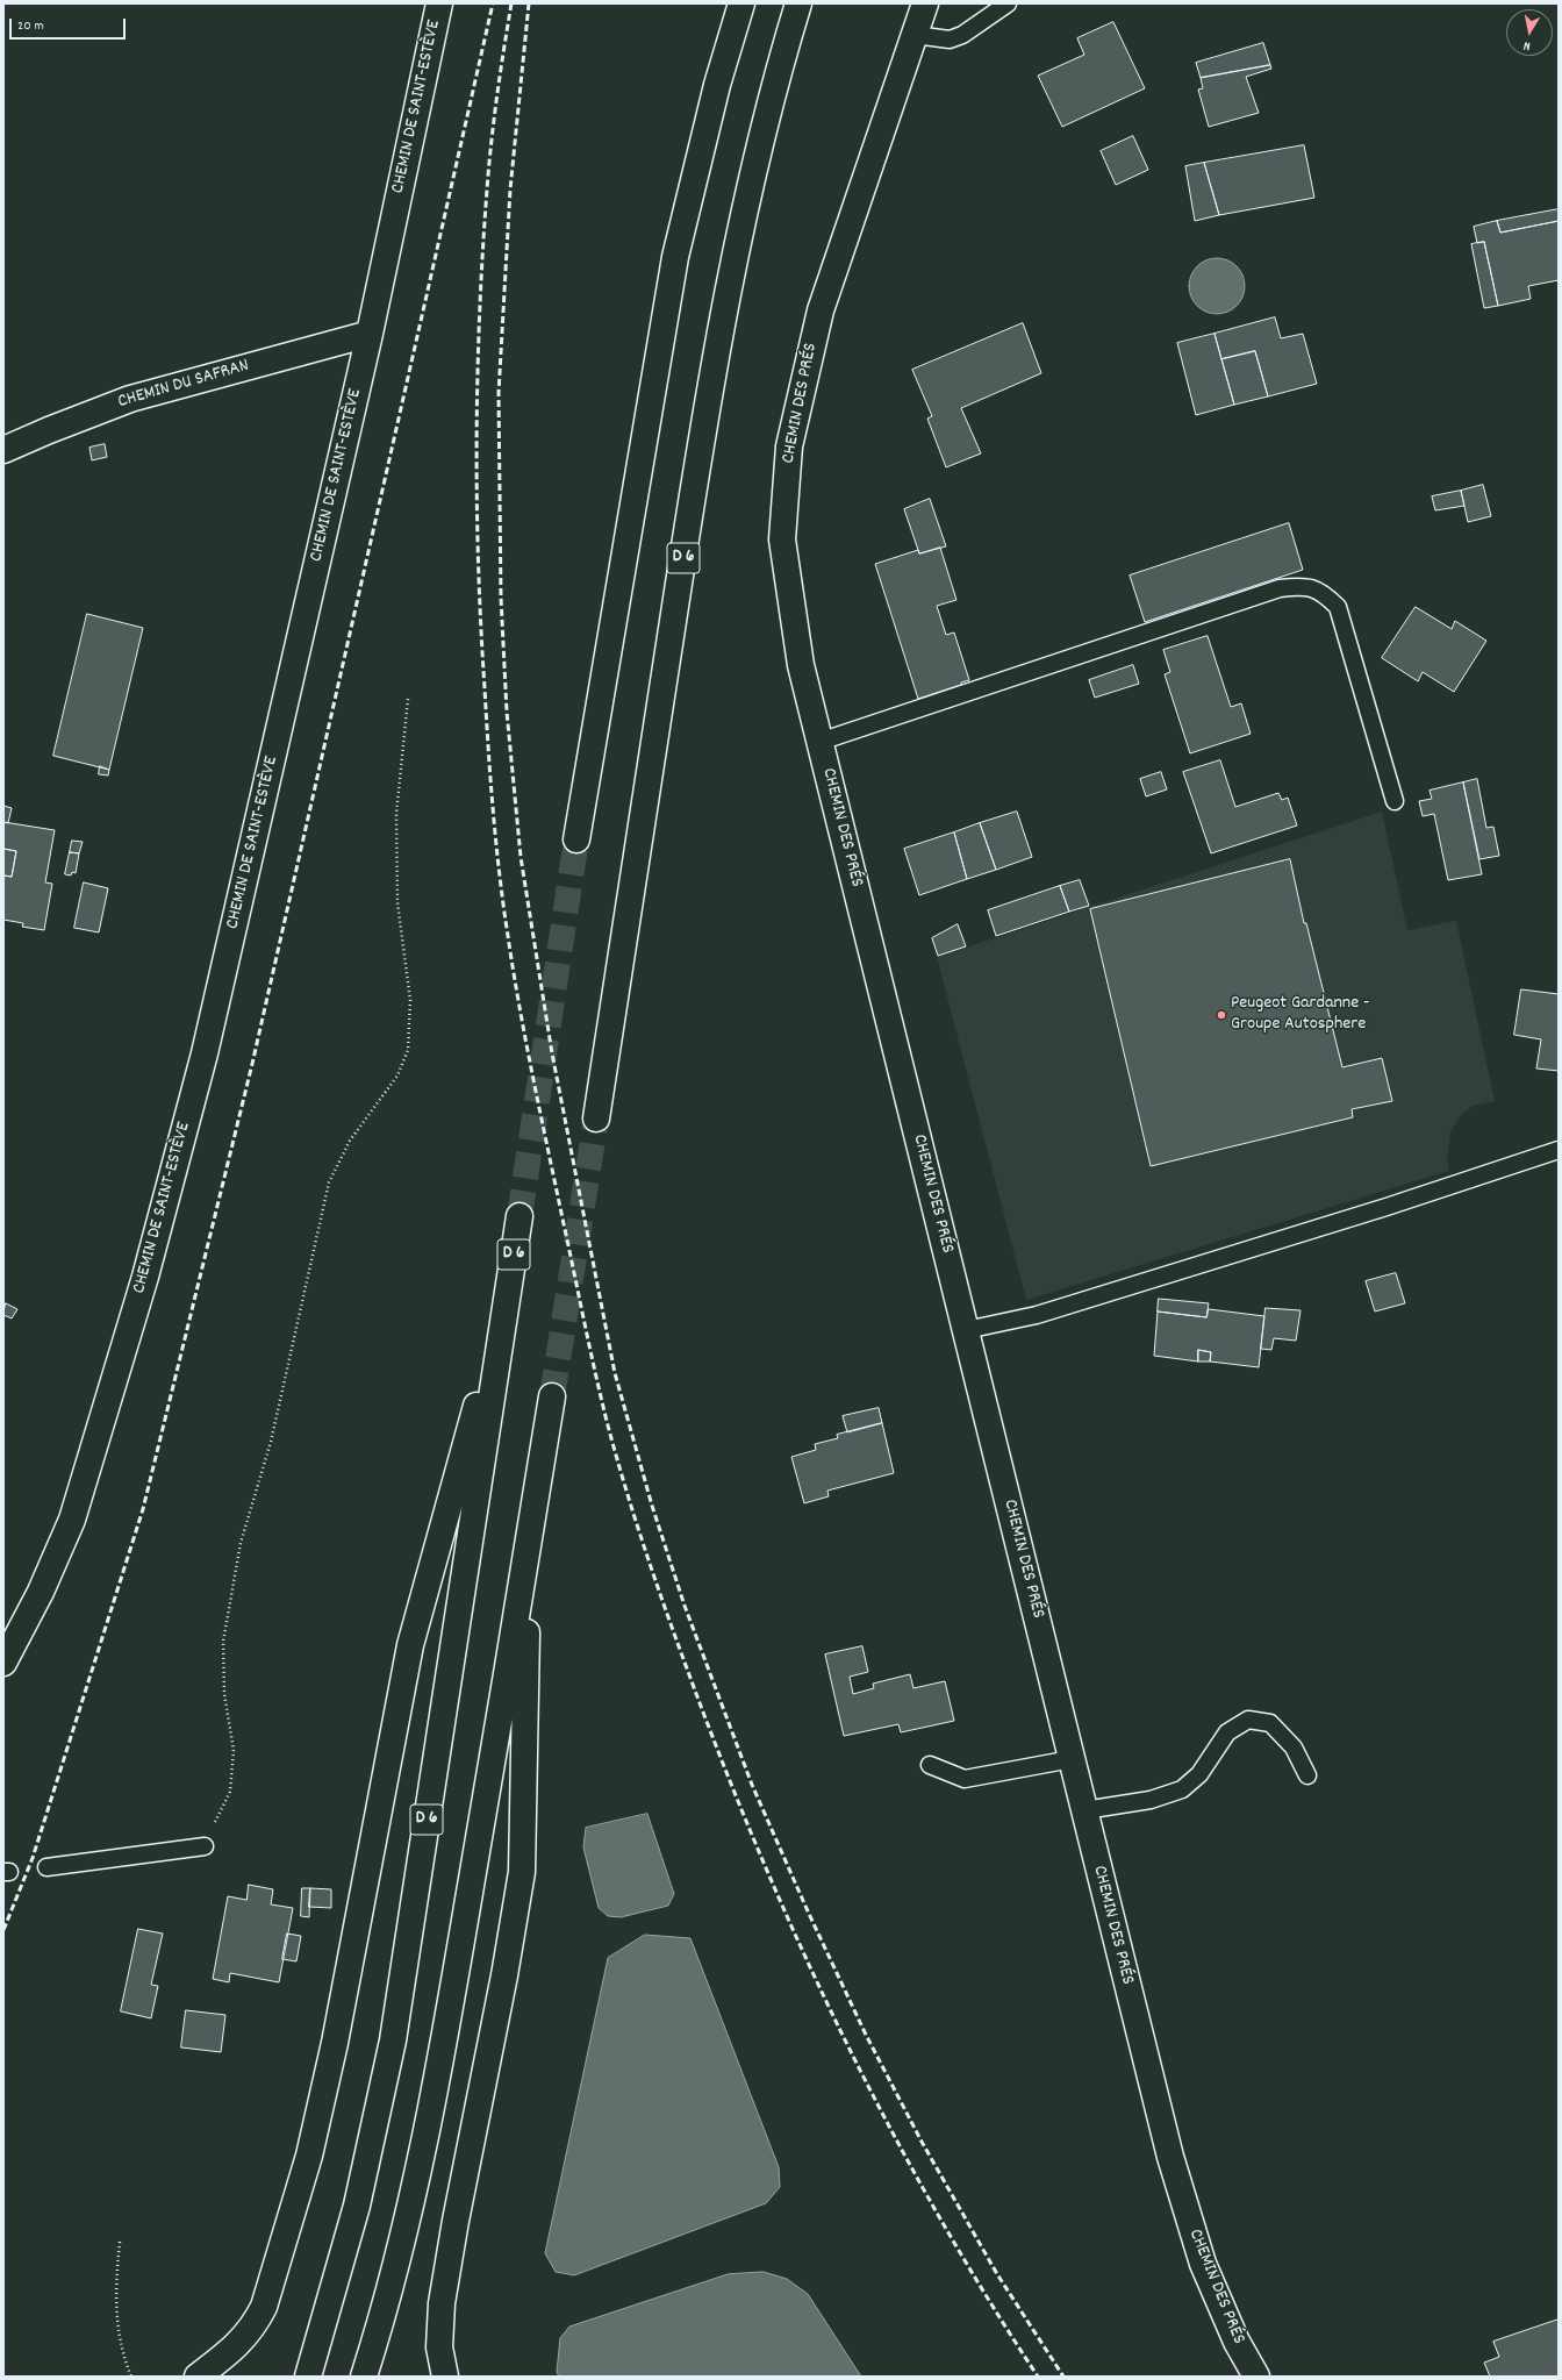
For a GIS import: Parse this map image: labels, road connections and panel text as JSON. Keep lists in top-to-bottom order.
{
  "streets": {
    "main road": [
      "CHEMIN DE SAINT-ESTÈVE",
      "CHEMIN DU SAFRAN",
      "CHEMIN DES PRÉS",
      "D 6"
    ]
  },
  "crossings": [
    ["CHEMIN DE SAINT-ESTÈVE", "CHEMIN DU SAFRAN"]
  ],
  "places": ["Peugeot Gardanne - Groupe Autosphere"],
  "scale_bar": "20 m",
  "north": "bottom"
}
